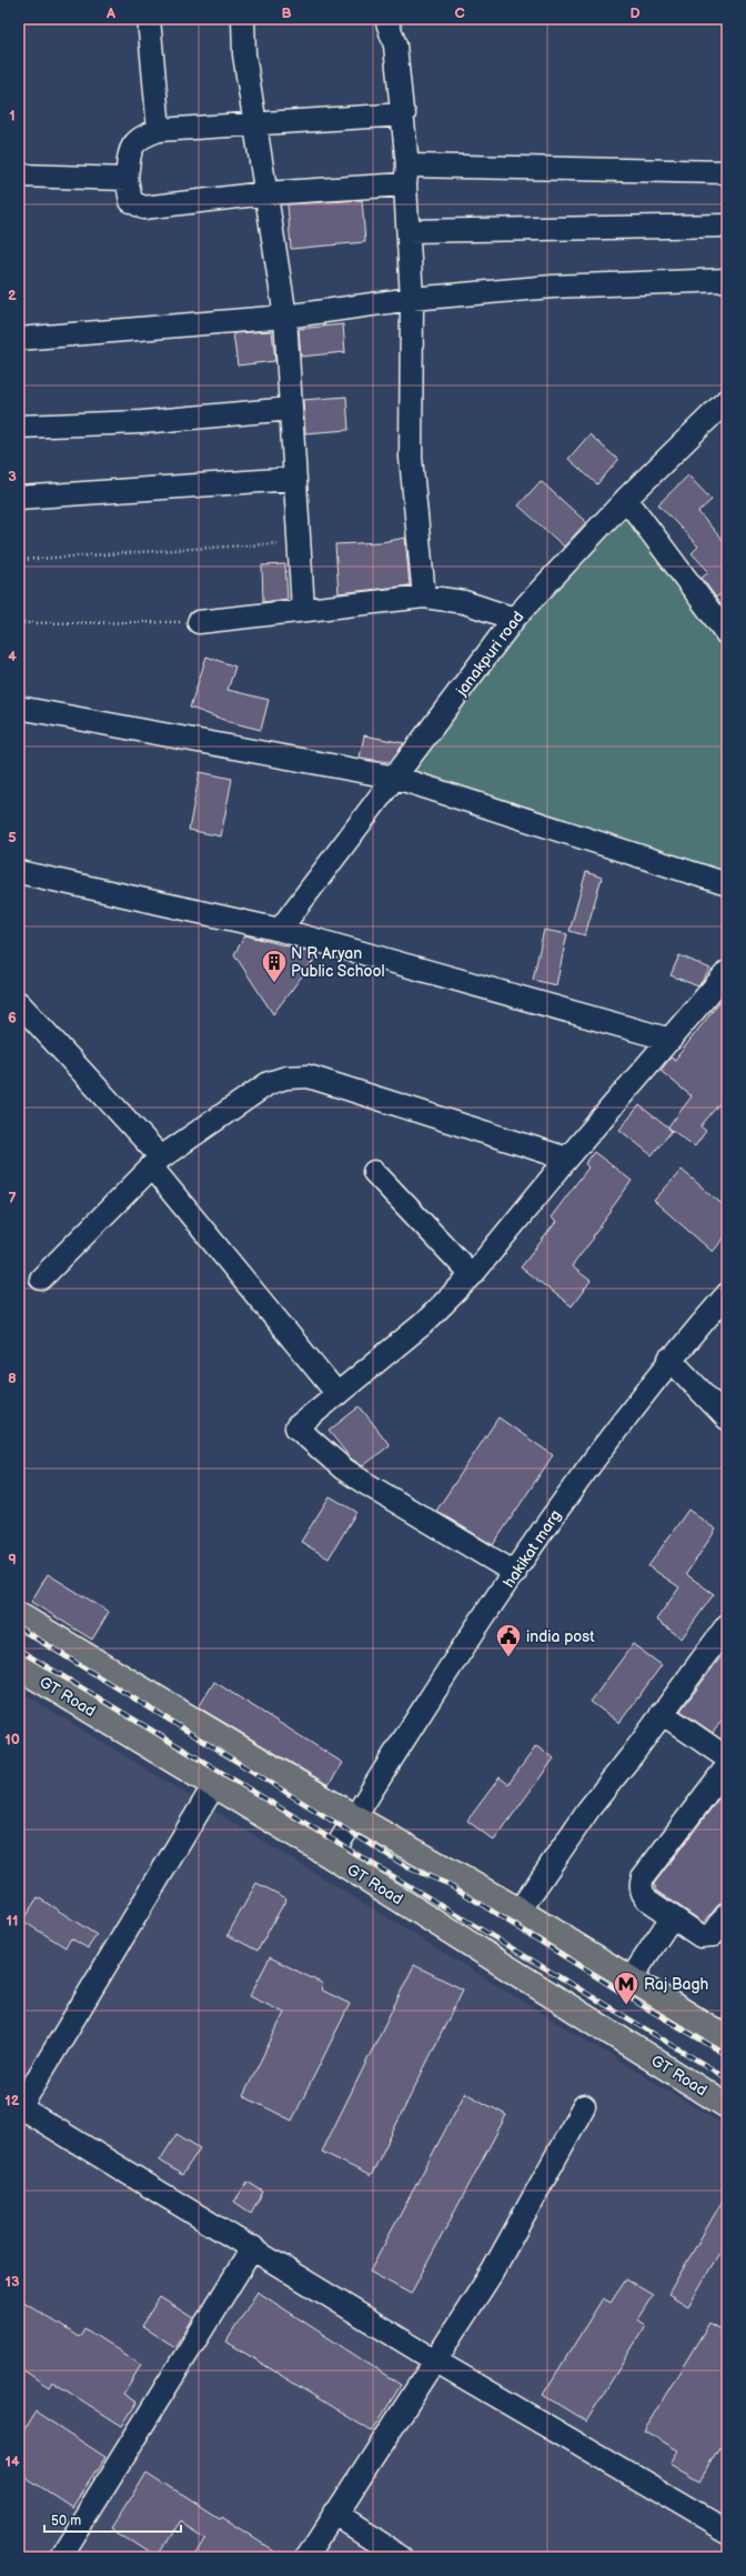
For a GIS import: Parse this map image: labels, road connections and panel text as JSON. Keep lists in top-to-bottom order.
{
  "streets": {
    "highway": ["GT Road"],
    "street": ["janakpuri road", "hakikat marg"]
  },
  "crossings": [
    ["hakikat marg", "GT Road"]
  ],
  "places": {
    "building": ["N R Aryan Public School"],
    "public building": ["india post"],
    "metro station": ["Raj Bagh"]
  },
  "scale_bar": "50 m",
  "grid": {
    "columns": [
      "A",
      "B",
      "C",
      "D"
    ],
    "rows": [
      "1",
      "2",
      "3",
      "4",
      "5",
      "6",
      "7",
      "8",
      "9",
      "10",
      "11",
      "12",
      "13",
      "14"
    ]
  }
}
